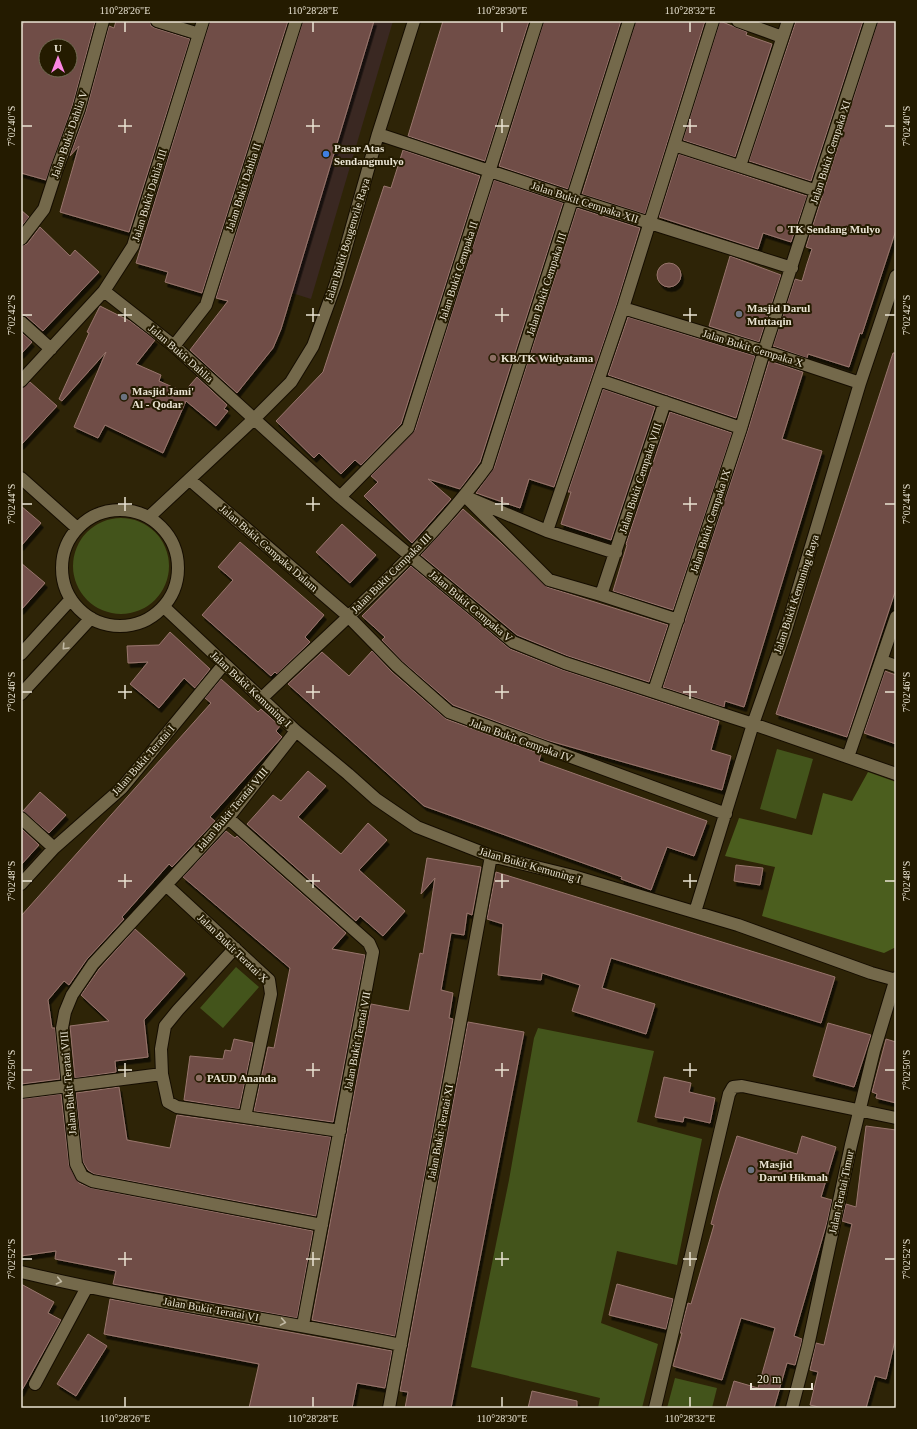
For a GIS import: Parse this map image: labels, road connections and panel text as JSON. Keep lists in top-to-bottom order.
{
  "streets": {
    "street": [
      "Jalan Bukit Dahlia V",
      "Jalan Bukit Cempaka XI",
      "Jalan Bukit Dahlia II",
      "Jalan Bukit Dahlia III",
      "Jalan Bukit Cempaka XII",
      "Jalan Bukit Bougenvile Raya",
      "Jalan Bukit Cempaka II",
      "Jalan Bukit Cempaka III",
      "Jalan Bukit Cempaka X",
      "Jalan Bukit Dahlia",
      "Jalan Bukit Cempaka VIII",
      "Jalan Bukit Cempaka IX",
      "Jalan Bukit Cempaka Dalam",
      "Jalan Bukit Kemuning Raya",
      "Jalan Bukit Cempaka V",
      "Jalan Bukit Kemuning I",
      "Jalan Bukit Cempaka IV",
      "Jalan Bukit Teratai I",
      "Jalan Bukit Teratai VIII",
      "Jalan Bukit Teratai X",
      "Jalan Bukit Teratai VII",
      "Jalan Bukit Teratai XI",
      "Jalan Teratai Timur",
      "Jalan Bukit Teratai VI"
    ]
  },
  "crossings": [
    ["Jalan Bukit Cempaka XI", "Jalan Bukit Cempaka XII"],
    ["Jalan Bukit Cempaka XI", "Jalan Bukit Cempaka X"],
    ["Jalan Bukit Cempaka XI", "Jalan Bukit Cempaka IX"],
    ["Jalan Bukit Dahlia II", "Jalan Bukit Dahlia"],
    ["Jalan Bukit Dahlia III", "Jalan Bukit Dahlia"],
    ["Jalan Bukit Cempaka XII", "Jalan Bukit Bougenvile Raya"],
    ["Jalan Bukit Cempaka XII", "Jalan Bukit Cempaka II"],
    ["Jalan Bukit Cempaka XII", "Jalan Bukit Cempaka III"],
    ["Jalan Bukit Bougenvile Raya", "Jalan Bukit Dahlia"],
    ["Jalan Bukit Bougenvile Raya", "Jalan Bukit Cempaka Dalam"],
    ["Jalan Bukit Bougenvile Raya", "Jalan Bukit Cempaka V"],
    ["Jalan Bukit Bougenvile Raya", "Jalan Bukit Kemuning I"],
    ["Jalan Bukit Cempaka II", "Jalan Bukit Cempaka V"],
    ["Jalan Bukit Cempaka III", "Jalan Bukit Cempaka Dalam"],
    ["Jalan Bukit Cempaka III", "Jalan Bukit Cempaka V"],
    ["Jalan Bukit Cempaka III", "Jalan Bukit Kemuning I"],
    ["Jalan Bukit Cempaka III", "Jalan Bukit Cempaka IV"],
    ["Jalan Bukit Cempaka X", "Jalan Bukit Cempaka IX"],
    ["Jalan Bukit Cempaka X", "Jalan Bukit Kemuning Raya"],
    ["Jalan Bukit Dahlia", "Jalan Bukit Cempaka V"],
    ["Jalan Bukit Cempaka IX", "Jalan Bukit Cempaka V"],
    ["Jalan Bukit Cempaka Dalam", "Jalan Bukit Cempaka IV"],
    ["Jalan Bukit Kemuning Raya", "Jalan Bukit Cempaka V"],
    ["Jalan Bukit Kemuning Raya", "Jalan Bukit Kemuning I"],
    ["Jalan Bukit Kemuning Raya", "Jalan Bukit Cempaka IV"],
    ["Jalan Bukit Kemuning I", "Jalan Bukit Teratai I"],
    ["Jalan Bukit Kemuning I", "Jalan Bukit Teratai VIII"],
    ["Jalan Bukit Kemuning I", "Jalan Bukit Teratai XI"],
    ["Jalan Bukit Kemuning I", "Jalan Teratai Timur"],
    ["Jalan Bukit Teratai VIII", "Jalan Bukit Teratai X"],
    ["Jalan Bukit Teratai VIII", "Jalan Bukit Teratai VII"],
    ["Jalan Bukit Teratai VII", "Jalan Bukit Teratai VI"],
    ["Jalan Bukit Teratai XI", "Jalan Bukit Teratai VI"]
  ],
  "one_way": ["Jalan Bukit Teratai VI"],
  "places": [
    "Pasar Atas Sendangmulyo",
    "TK Sendang Mulyo",
    "Masjid Darul Muttaqin",
    "KB/TK Widyatama",
    "Masjid Jami' Al - Qodar",
    "PAUD Ananda",
    "Masjid Darul Hikmah"
  ],
  "scale_bar": "20 m",
  "north": "top",
  "coordinates": [
    "110°28'26\"E",
    "110°28'28\"E",
    "110°28'30\"E",
    "110°28'32\"E",
    "7°02'40\"S",
    "7°02'42\"S",
    "7°02'44\"S",
    "7°02'46\"S",
    "7°02'48\"S",
    "7°02'50\"S",
    "7°02'52\"S"
  ]
}
